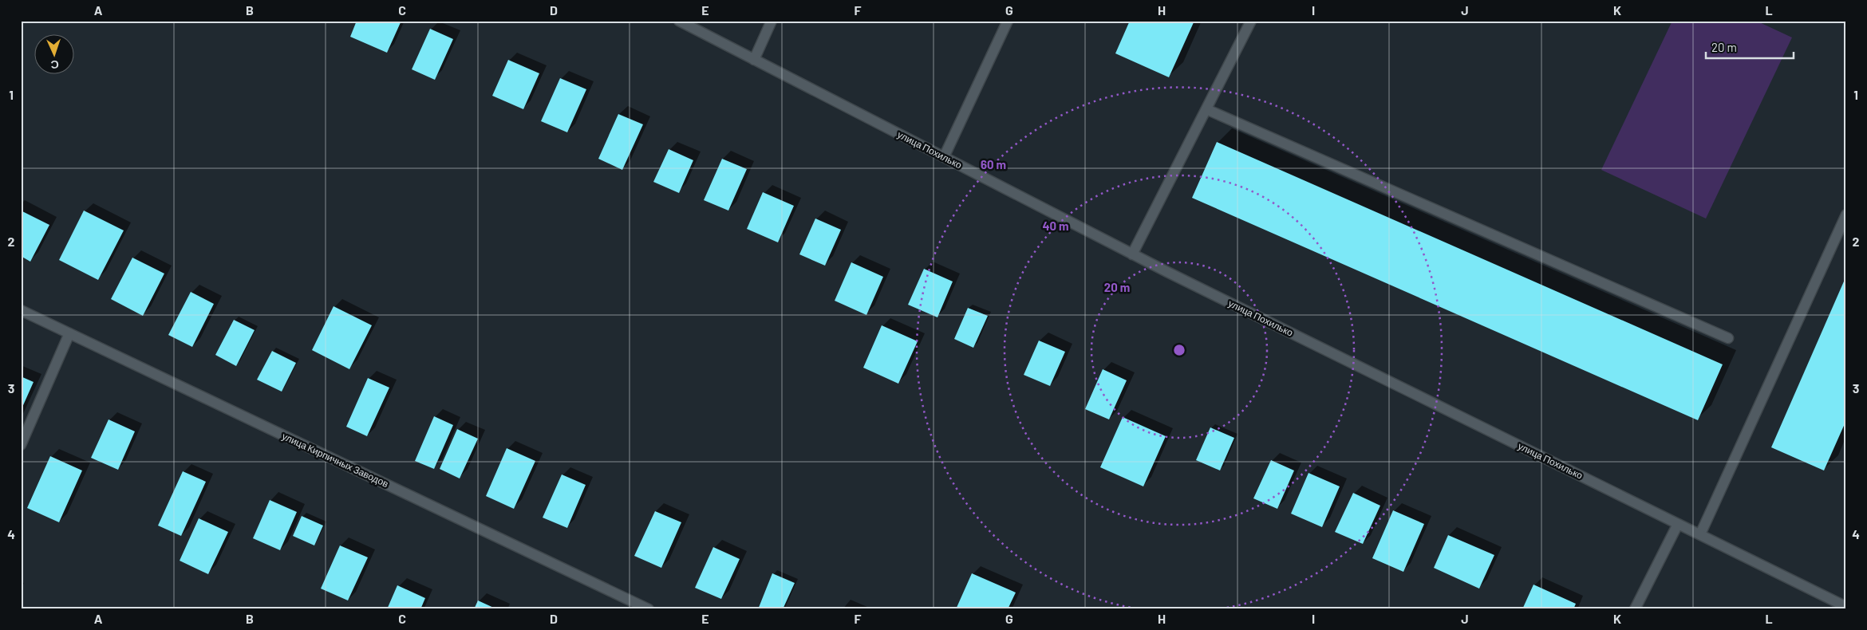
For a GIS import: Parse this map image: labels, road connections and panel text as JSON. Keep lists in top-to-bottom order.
{
  "streets": {
    "street": ["улица Похилько", "улица Кирпичных Заводов"]
  },
  "scale_bar": "20 m",
  "north": "bottom",
  "grid": {
    "columns": [
      "A",
      "B",
      "C",
      "D",
      "E",
      "F",
      "G",
      "H",
      "I",
      "J",
      "K",
      "L"
    ],
    "rows": [
      "1",
      "2",
      "3",
      "4"
    ]
  },
  "rings": ["60 m", "40 m", "20 m"]
}
